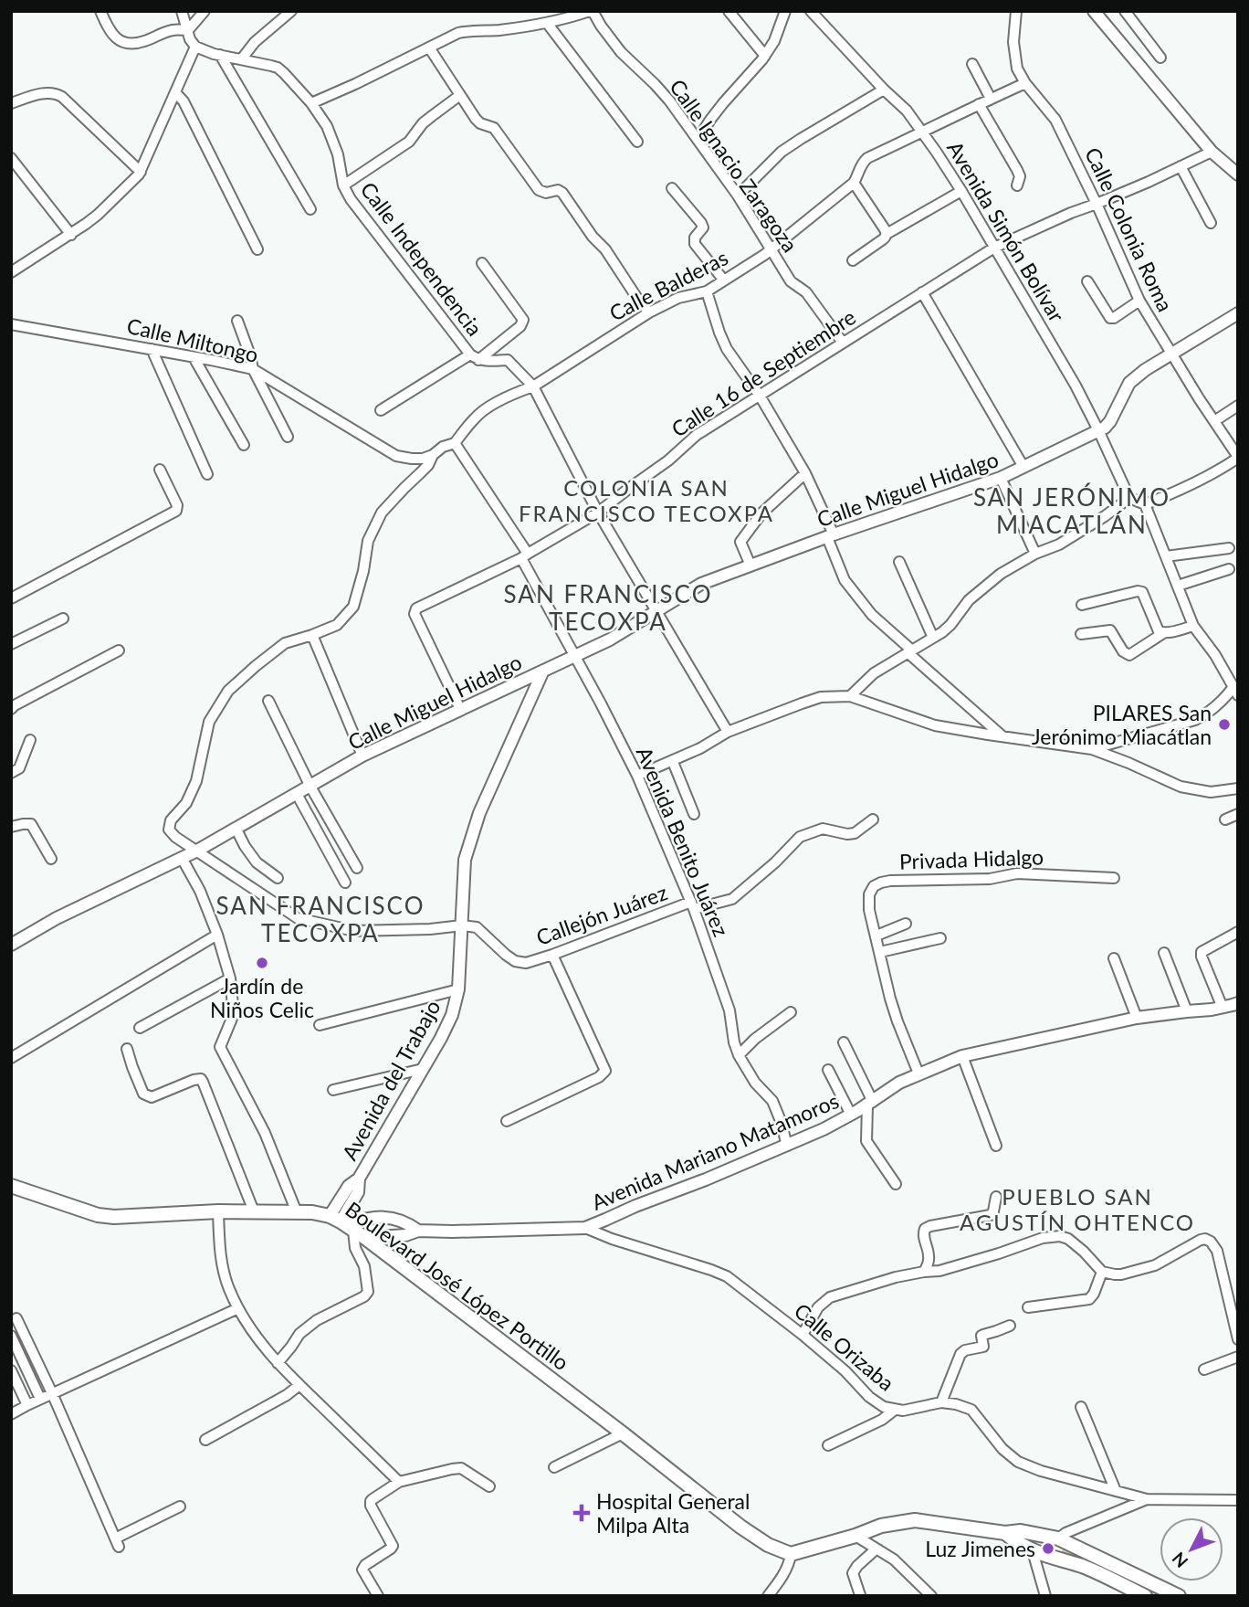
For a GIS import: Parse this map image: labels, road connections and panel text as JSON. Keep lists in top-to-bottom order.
{
  "streets": {
    "main road": ["Boulevard José López Portillo"],
    "street": [
      "Calle Ignacio Zaragoza",
      "Calle Colonia Roma",
      "Avenida Simón Bolívar",
      "Calle Independencia",
      "Calle Balderas",
      "Calle Miltongo",
      "Calle 16 de Septiembre",
      "Calle Miguel Hidalgo",
      "Avenida Benito Juárez",
      "Privada Hidalgo",
      "Callejón Juárez",
      "Avenida del Trabajo",
      "Avenida Mariano Matamoros",
      "Calle Orizaba"
    ]
  },
  "crossings": [
    ["Calle Ignacio Zaragoza", "Calle Balderas"],
    ["Calle Ignacio Zaragoza", "Calle 16 de Septiembre"],
    ["Calle Colonia Roma", "Calle Balderas"],
    ["Calle Colonia Roma", "Calle 16 de Septiembre"],
    ["Avenida Simón Bolívar", "Calle Balderas"],
    ["Avenida Simón Bolívar", "Calle 16 de Septiembre"],
    ["Avenida Simón Bolívar", "Calle Miguel Hidalgo"],
    ["Calle Independencia", "Calle Balderas"],
    ["Calle Independencia", "Calle 16 de Septiembre"],
    ["Calle Independencia", "Calle Miguel Hidalgo"],
    ["Calle Balderas", "Calle Miltongo"],
    ["Calle Balderas", "Avenida Benito Juárez"],
    ["Calle Miltongo", "Avenida Benito Juárez"],
    ["Calle 16 de Septiembre", "Calle Miguel Hidalgo"],
    ["Calle 16 de Septiembre", "Avenida Benito Juárez"],
    ["Calle Miguel Hidalgo", "Avenida Benito Juárez"],
    ["Calle Miguel Hidalgo", "Avenida del Trabajo"],
    ["Avenida Benito Juárez", "Callejón Juárez"],
    ["Avenida Benito Juárez", "Avenida Mariano Matamoros"],
    ["Privada Hidalgo", "Avenida Mariano Matamoros"],
    ["Callejón Juárez", "Avenida del Trabajo"],
    ["Avenida del Trabajo", "Avenida Mariano Matamoros"],
    ["Avenida del Trabajo", "Boulevard José López Portillo"],
    ["Avenida Mariano Matamoros", "Boulevard José López Portillo"],
    ["Avenida Mariano Matamoros", "Calle Orizaba"]
  ],
  "districts": [
    "COLONIA SAN FRANCISCO TECOXPA",
    "SAN JERÓNIMO MIACATLÁN",
    "SAN FRANCISCO TECOXPA",
    "SAN FRANCISCO TECOXPA",
    "PUEBLO SAN AGUSTÍN OHTENCO"
  ],
  "places": {
    "other": ["PILARES San Jerónimo Miacátlan", "Jardín de Niños Celic", "Luz Jimenes"],
    "health": ["Hospital General Milpa Alta"]
  },
  "north": "bottom left"
}
